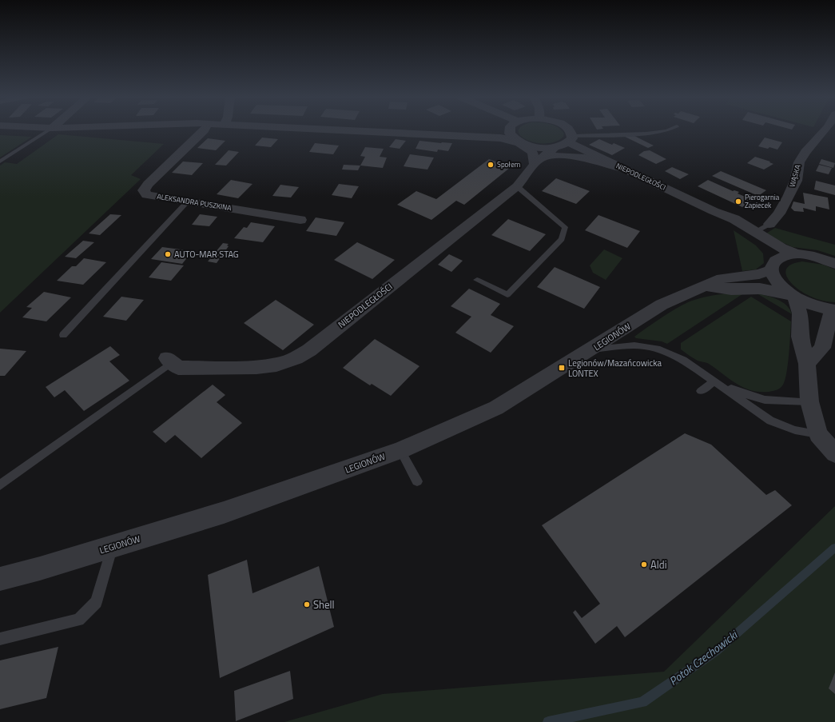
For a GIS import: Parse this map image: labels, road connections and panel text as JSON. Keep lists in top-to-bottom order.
{
  "streets": {
    "street": [
      "WĄSKA",
      "NIEPODLEGŁOŚCI",
      "ALEKSANDRA PUSZKINA",
      "LEGIONÓW"
    ]
  },
  "crossings": [
    ["NIEPODLEGŁOŚCI", "LEGIONÓW"]
  ],
  "water": ["Potok Czechowicki"],
  "places": {
    "other": [
      "Społem",
      "Pierogarnia Zapiecek",
      "AUTO-MAR STAG",
      "Aldi",
      "Shell"
    ],
    "transit": ["Legionów/Mazańcowicka LONTEX"]
  }
}
